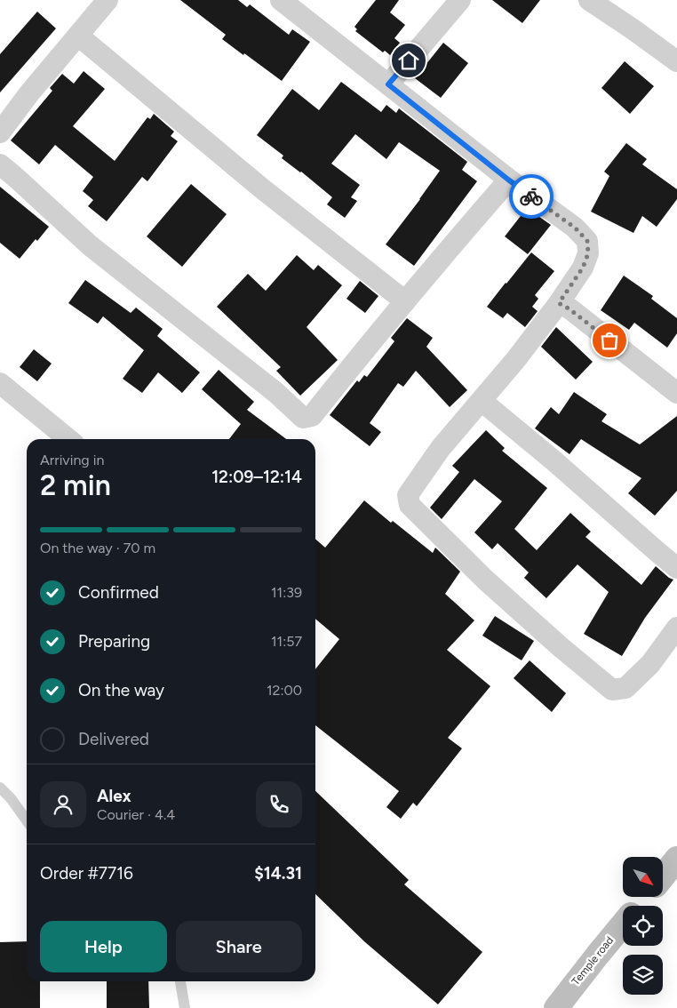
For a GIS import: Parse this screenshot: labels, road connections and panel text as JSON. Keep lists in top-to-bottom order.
{
  "streets": {
    "street": ["Temple road"]
  },
  "north": "bottom right",
  "page": {
    "heading": ["2 min", "Arriving in", "12:09–12:14"],
    "panel": [
      "Alex",
      "Courier · 4.4",
      "Order #7716",
      "$14.31"
    ],
    "bar": "On the way · 70 m",
    "list": [
      ["Confirmed", "11:39"],
      ["Preparing", "11:57"],
      ["On the way", "12:00"],
      "Delivered"
    ],
    "buttons": ["Help", "Share"]
  }
}
